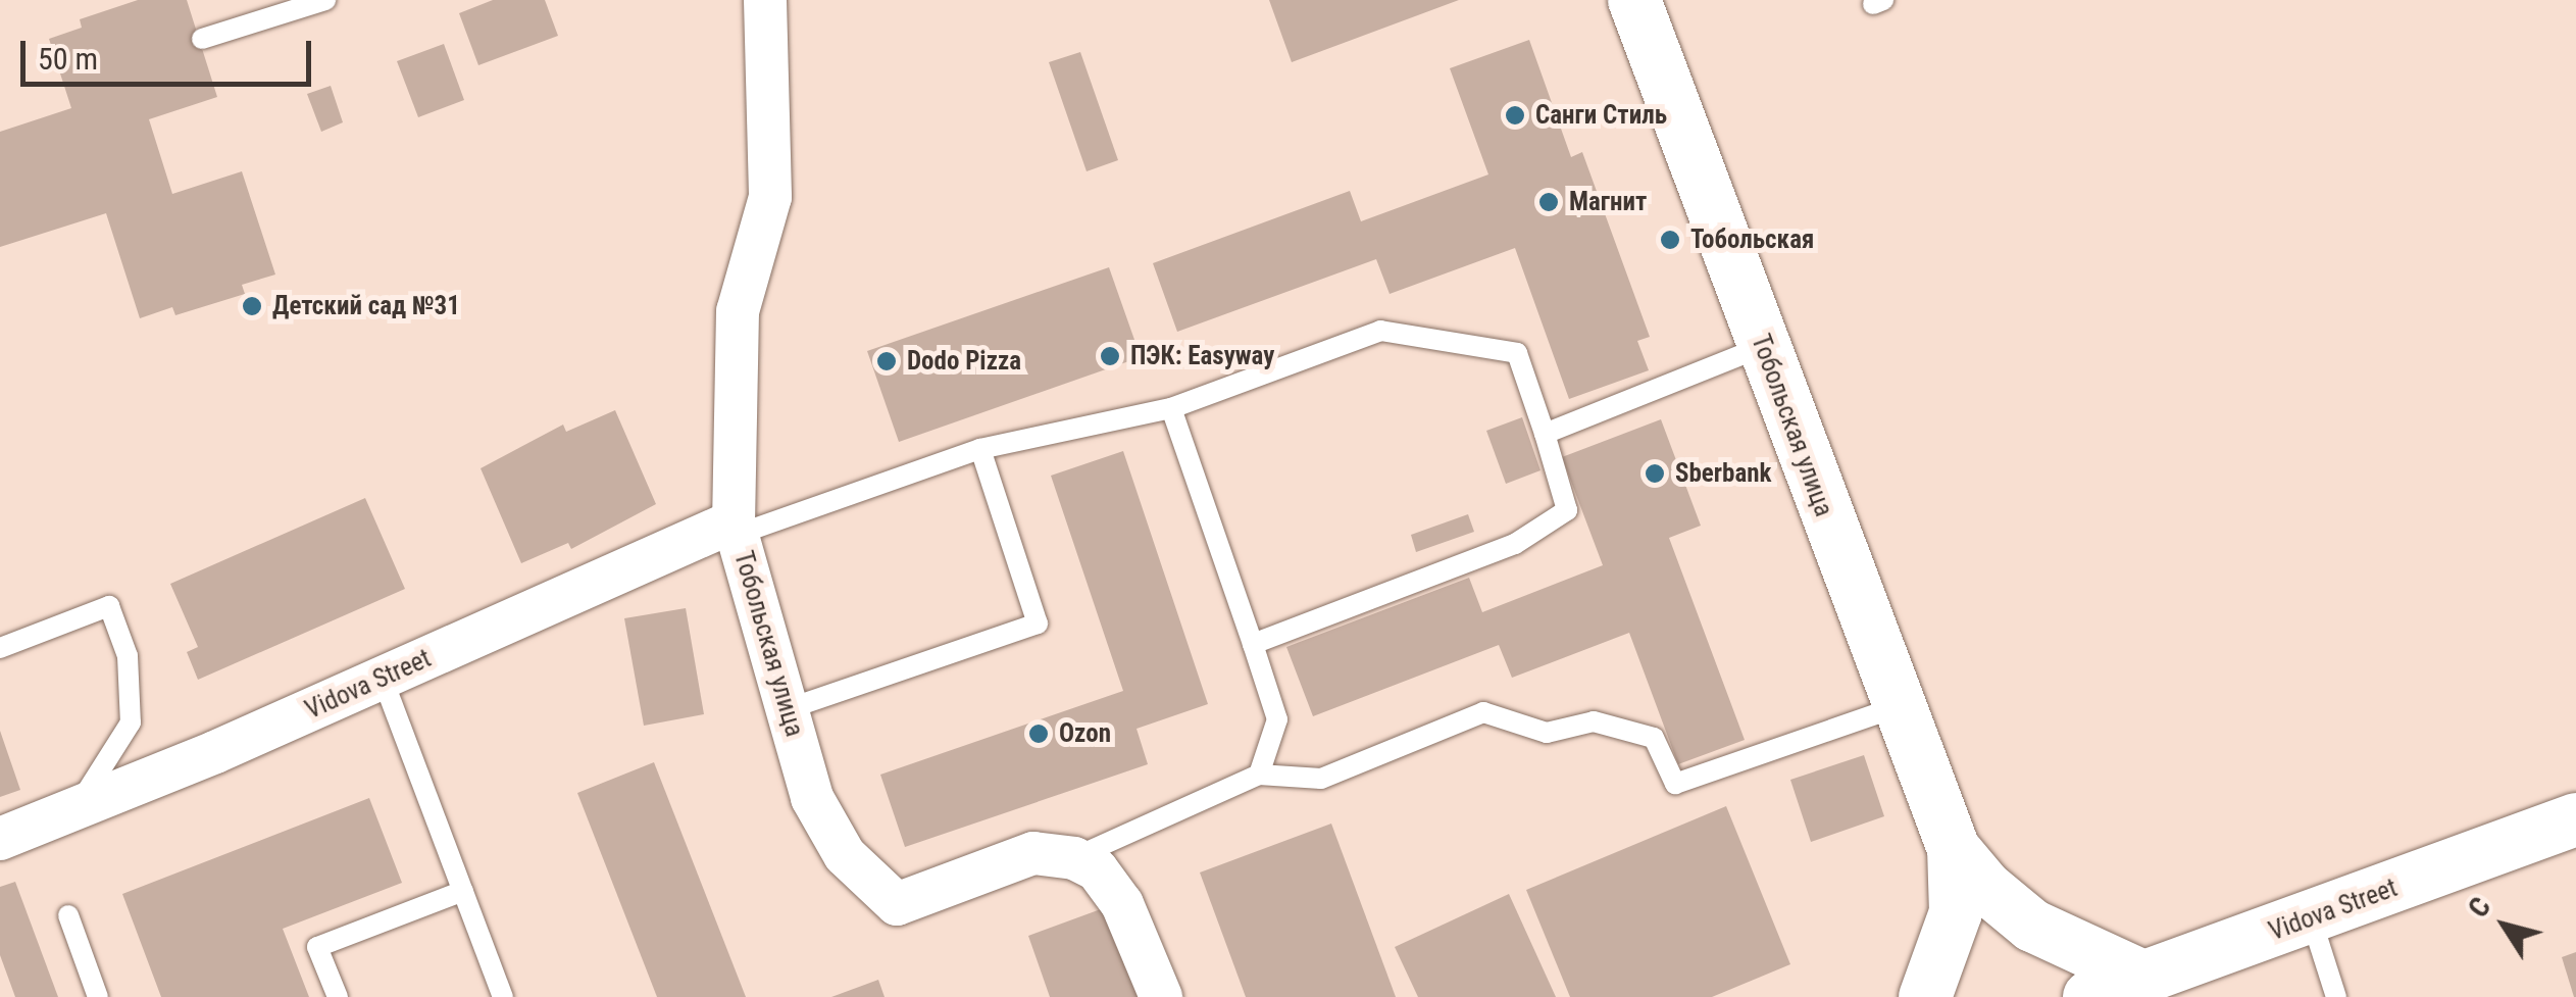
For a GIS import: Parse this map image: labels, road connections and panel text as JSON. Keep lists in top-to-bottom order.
{
  "streets": {
    "street": ["Тобольская улица", "Vidova Street"]
  },
  "crossings": [
    ["Тобольская улица", "Vidova Street"]
  ],
  "places": [
    "Санги Стиль",
    "Магнит",
    "Тобольская",
    "Детский сад №31",
    "ПЭК: Easyway",
    "Dodo Pizza",
    "Sberbank",
    "Ozon"
  ],
  "scale_bar": "50 m",
  "north": "top left"
}
